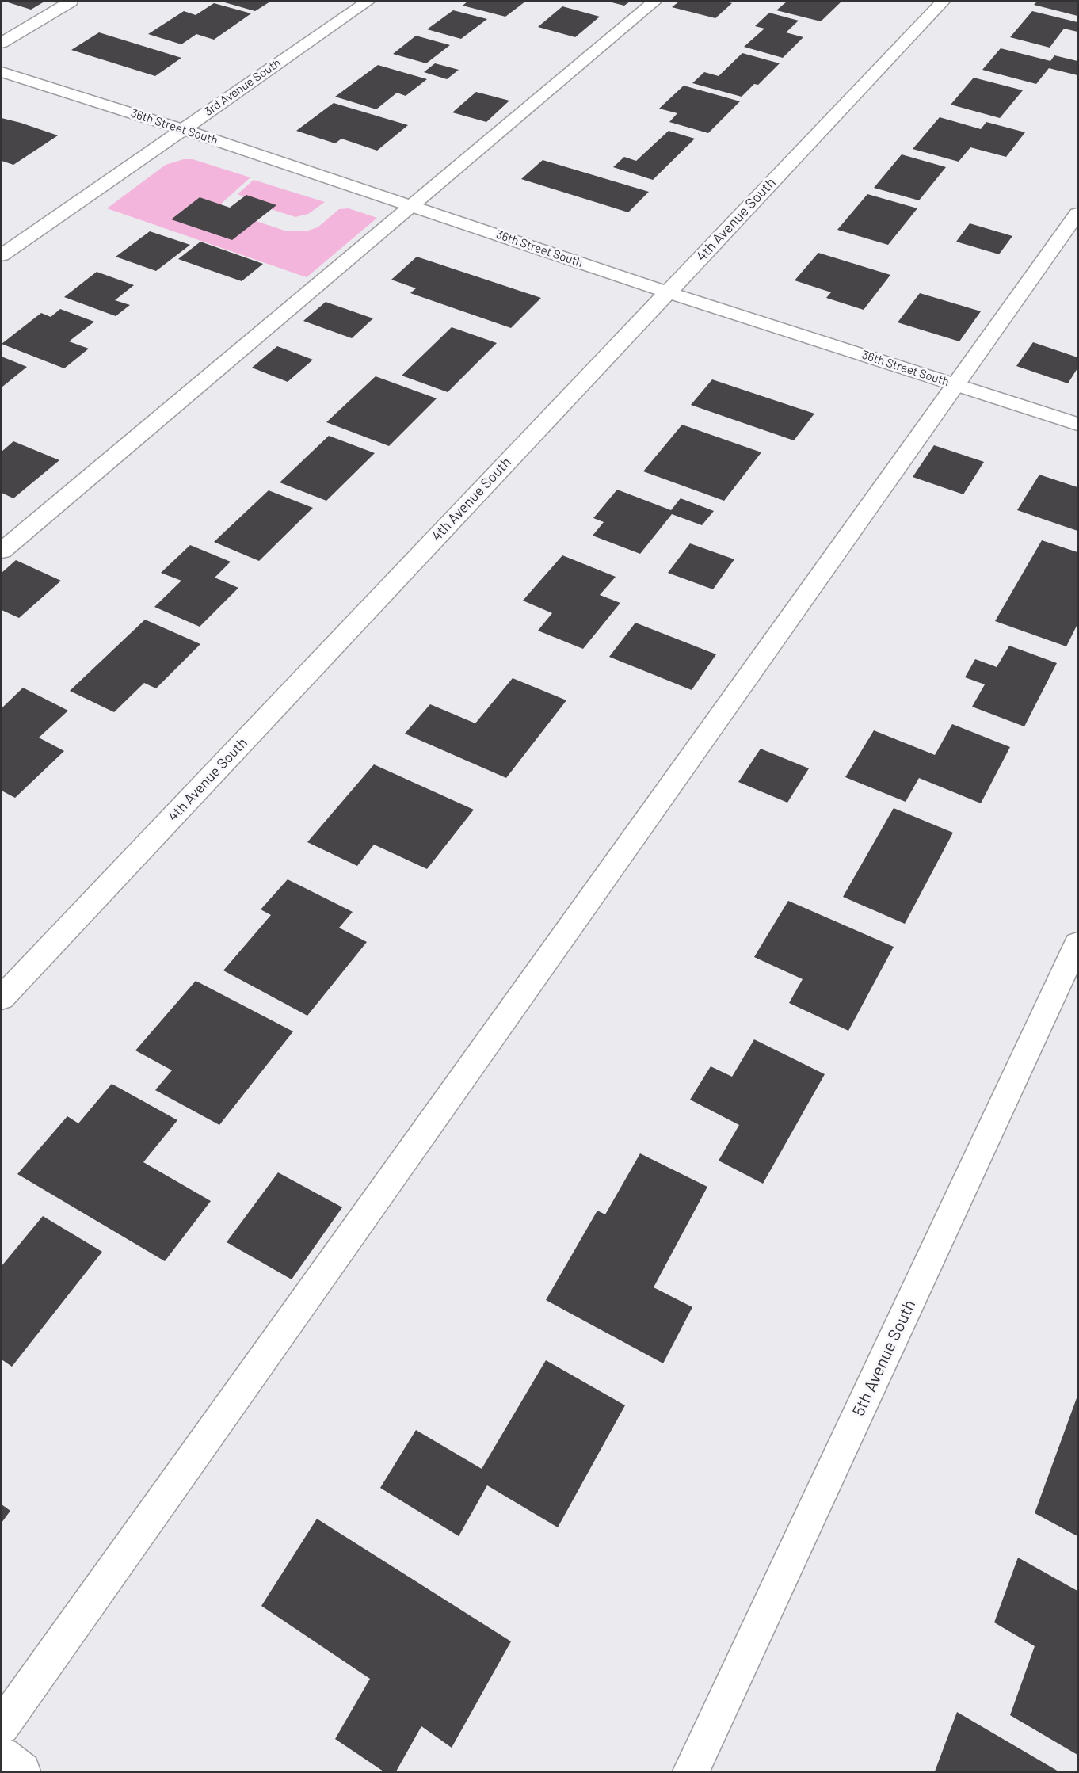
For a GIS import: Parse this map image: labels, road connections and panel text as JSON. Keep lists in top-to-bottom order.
{
  "streets": {
    "street": [
      "3rd Avenue South",
      "36th Street South",
      "4th Avenue South",
      "5th Avenue South"
    ]
  },
  "crossings": [
    ["3rd Avenue South", "36th Street South"],
    ["36th Street South", "4th Avenue South"]
  ]
}
